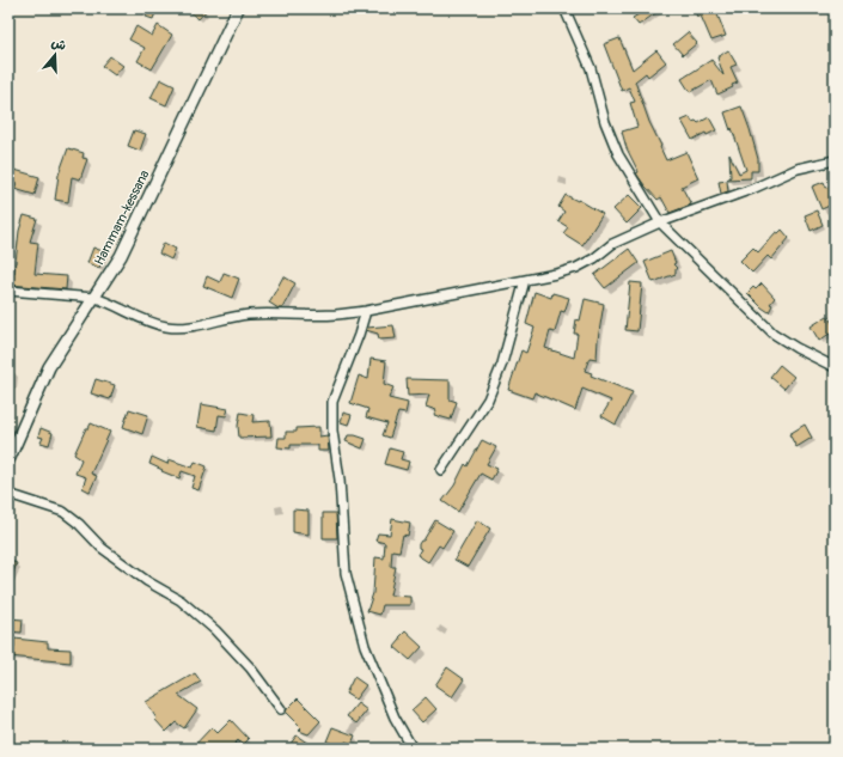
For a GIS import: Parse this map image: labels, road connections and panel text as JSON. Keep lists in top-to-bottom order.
{
  "streets": {
    "street": ["Hammam-kessana"]
  },
  "north": "top"
}
